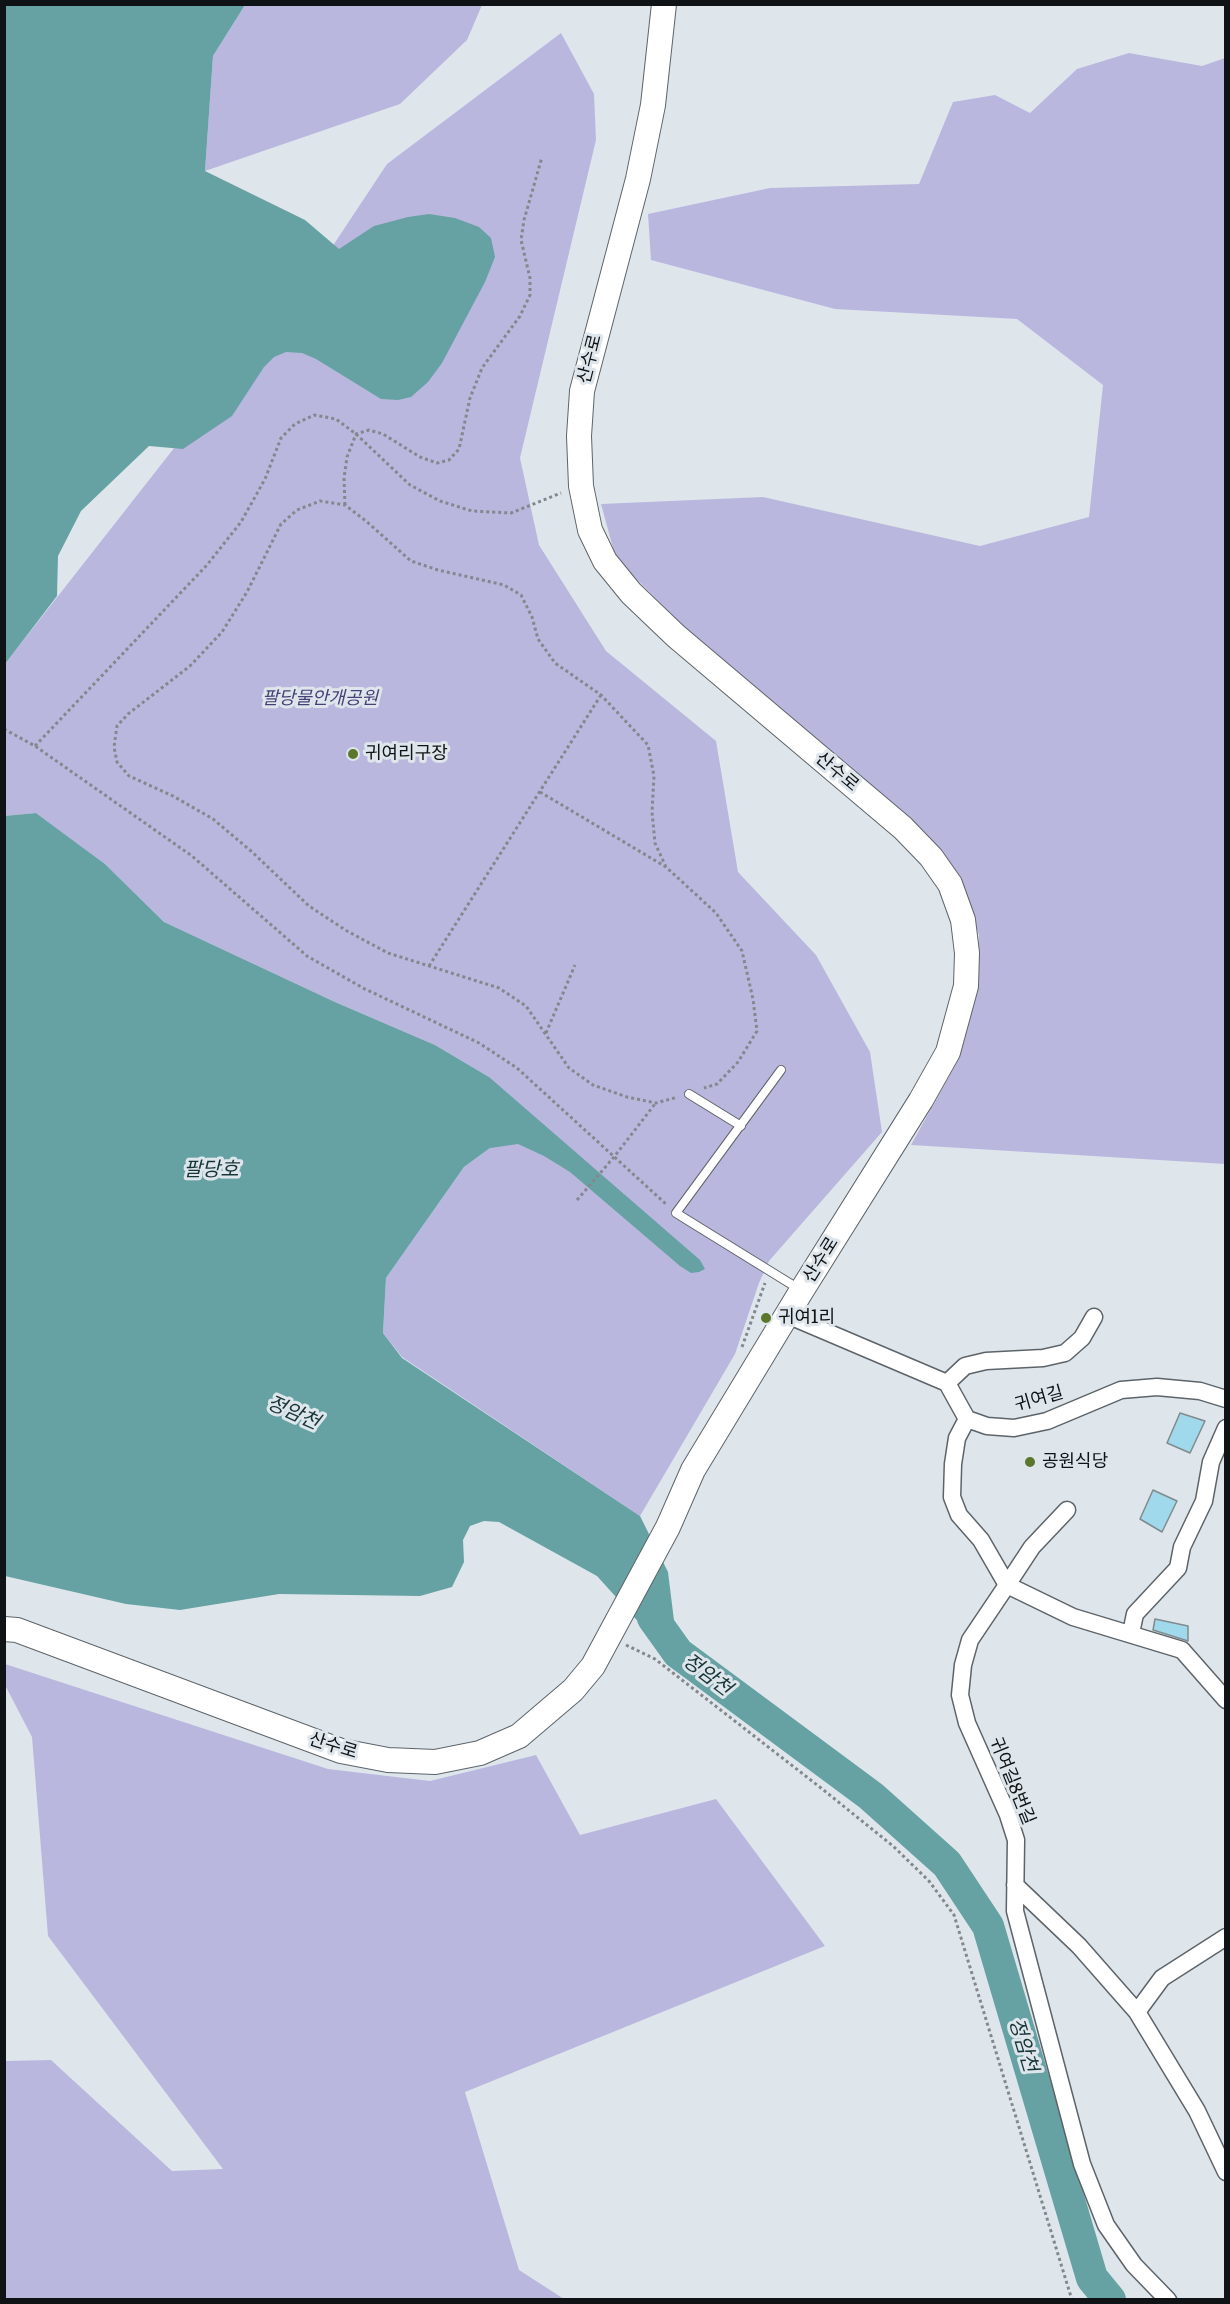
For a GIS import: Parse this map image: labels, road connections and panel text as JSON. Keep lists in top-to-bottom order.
{
  "streets": {
    "main road": ["산수로"],
    "street": ["귀여길", "귀여길8번길"]
  },
  "water": ["팔당호", "정암천"],
  "parks": ["팔당물안개공원"],
  "places": ["귀여리구장", "귀여1리", "공원식당"]
}
